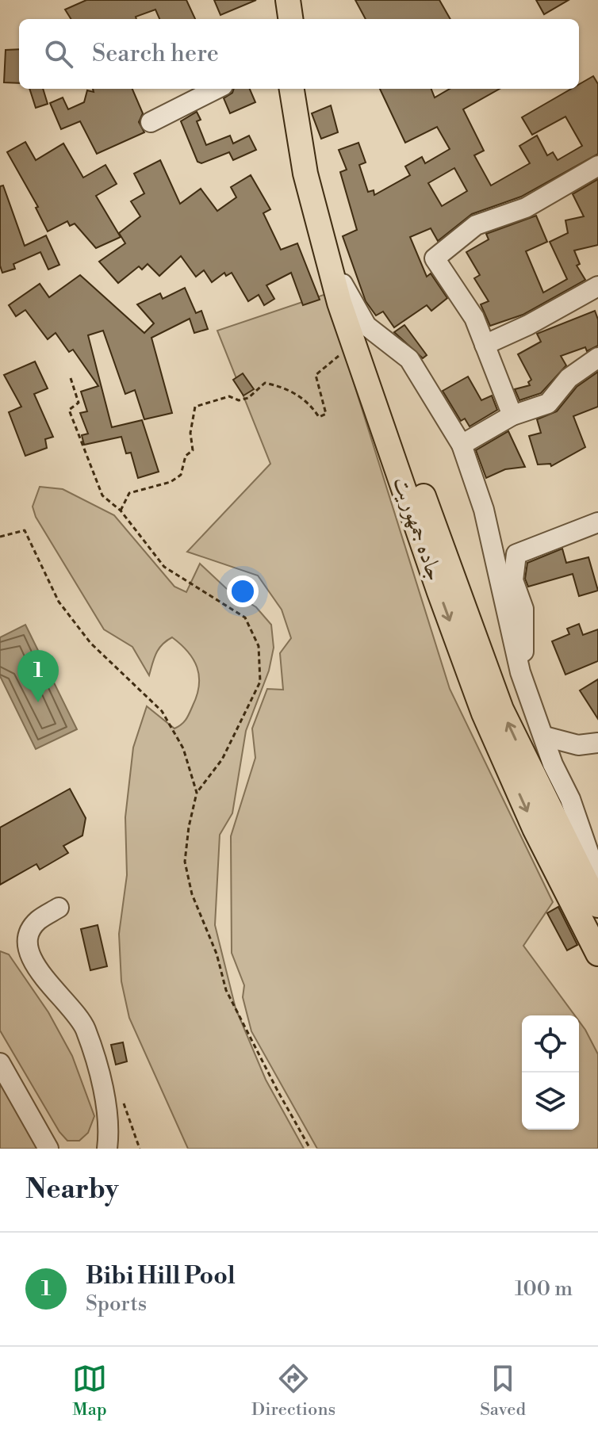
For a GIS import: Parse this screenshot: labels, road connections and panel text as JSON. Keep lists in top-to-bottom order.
{
  "streets": {
    "main road": ["جاده جمهوریت"]
  },
  "page": {
    "search": "Search here",
    "pins": "1",
    "heading": "Nearby",
    "list": [
      {
        "mark": "1",
        "name": "Bibi Hill Pool",
        "note": "Sports",
        "value": "100 m"
      }
    ],
    "nav": ["Map", "Directions", "Saved"]
  }
}
